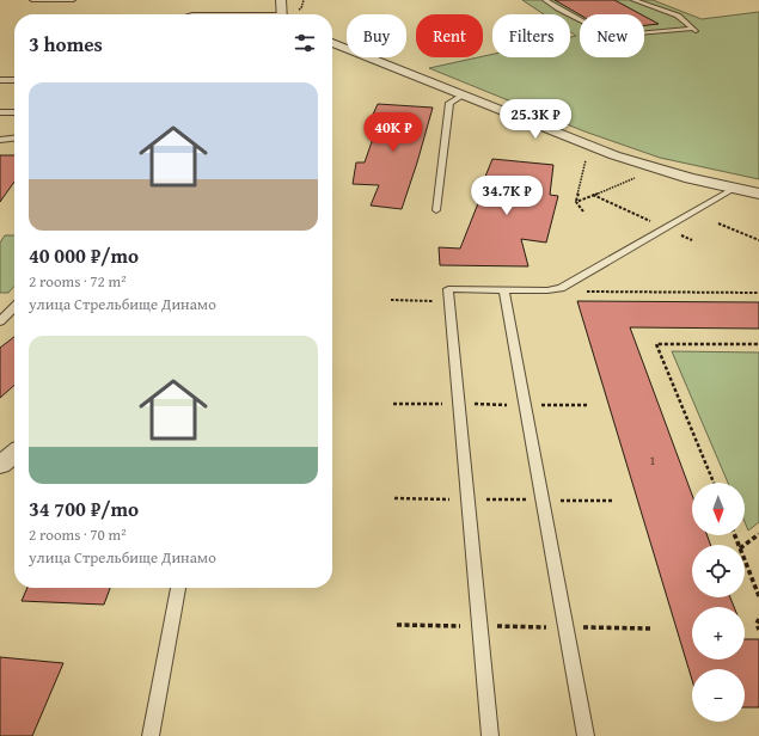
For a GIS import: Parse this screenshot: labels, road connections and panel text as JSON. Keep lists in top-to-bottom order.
{
  "house_numbers": ["1"],
  "north": "bottom",
  "page": {
    "chip": [
      "Buy",
      "Rent",
      "Filters",
      "New"
    ],
    "heading": "3 homes",
    "list": [
      {
        "name": "40 000 ₽/mo",
        "note": "2 rooms · 72 m² · улица Стрельбище Динамо"
      },
      {
        "name": "34 700 ₽/mo",
        "note": "2 rooms · 70 m² · улица Стрельбище Динамо"
      }
    ],
    "price": ["25.3K ₽", "40K ₽", "34.7K ₽"],
    "map_buttons": ["+", "−"]
  }
}
